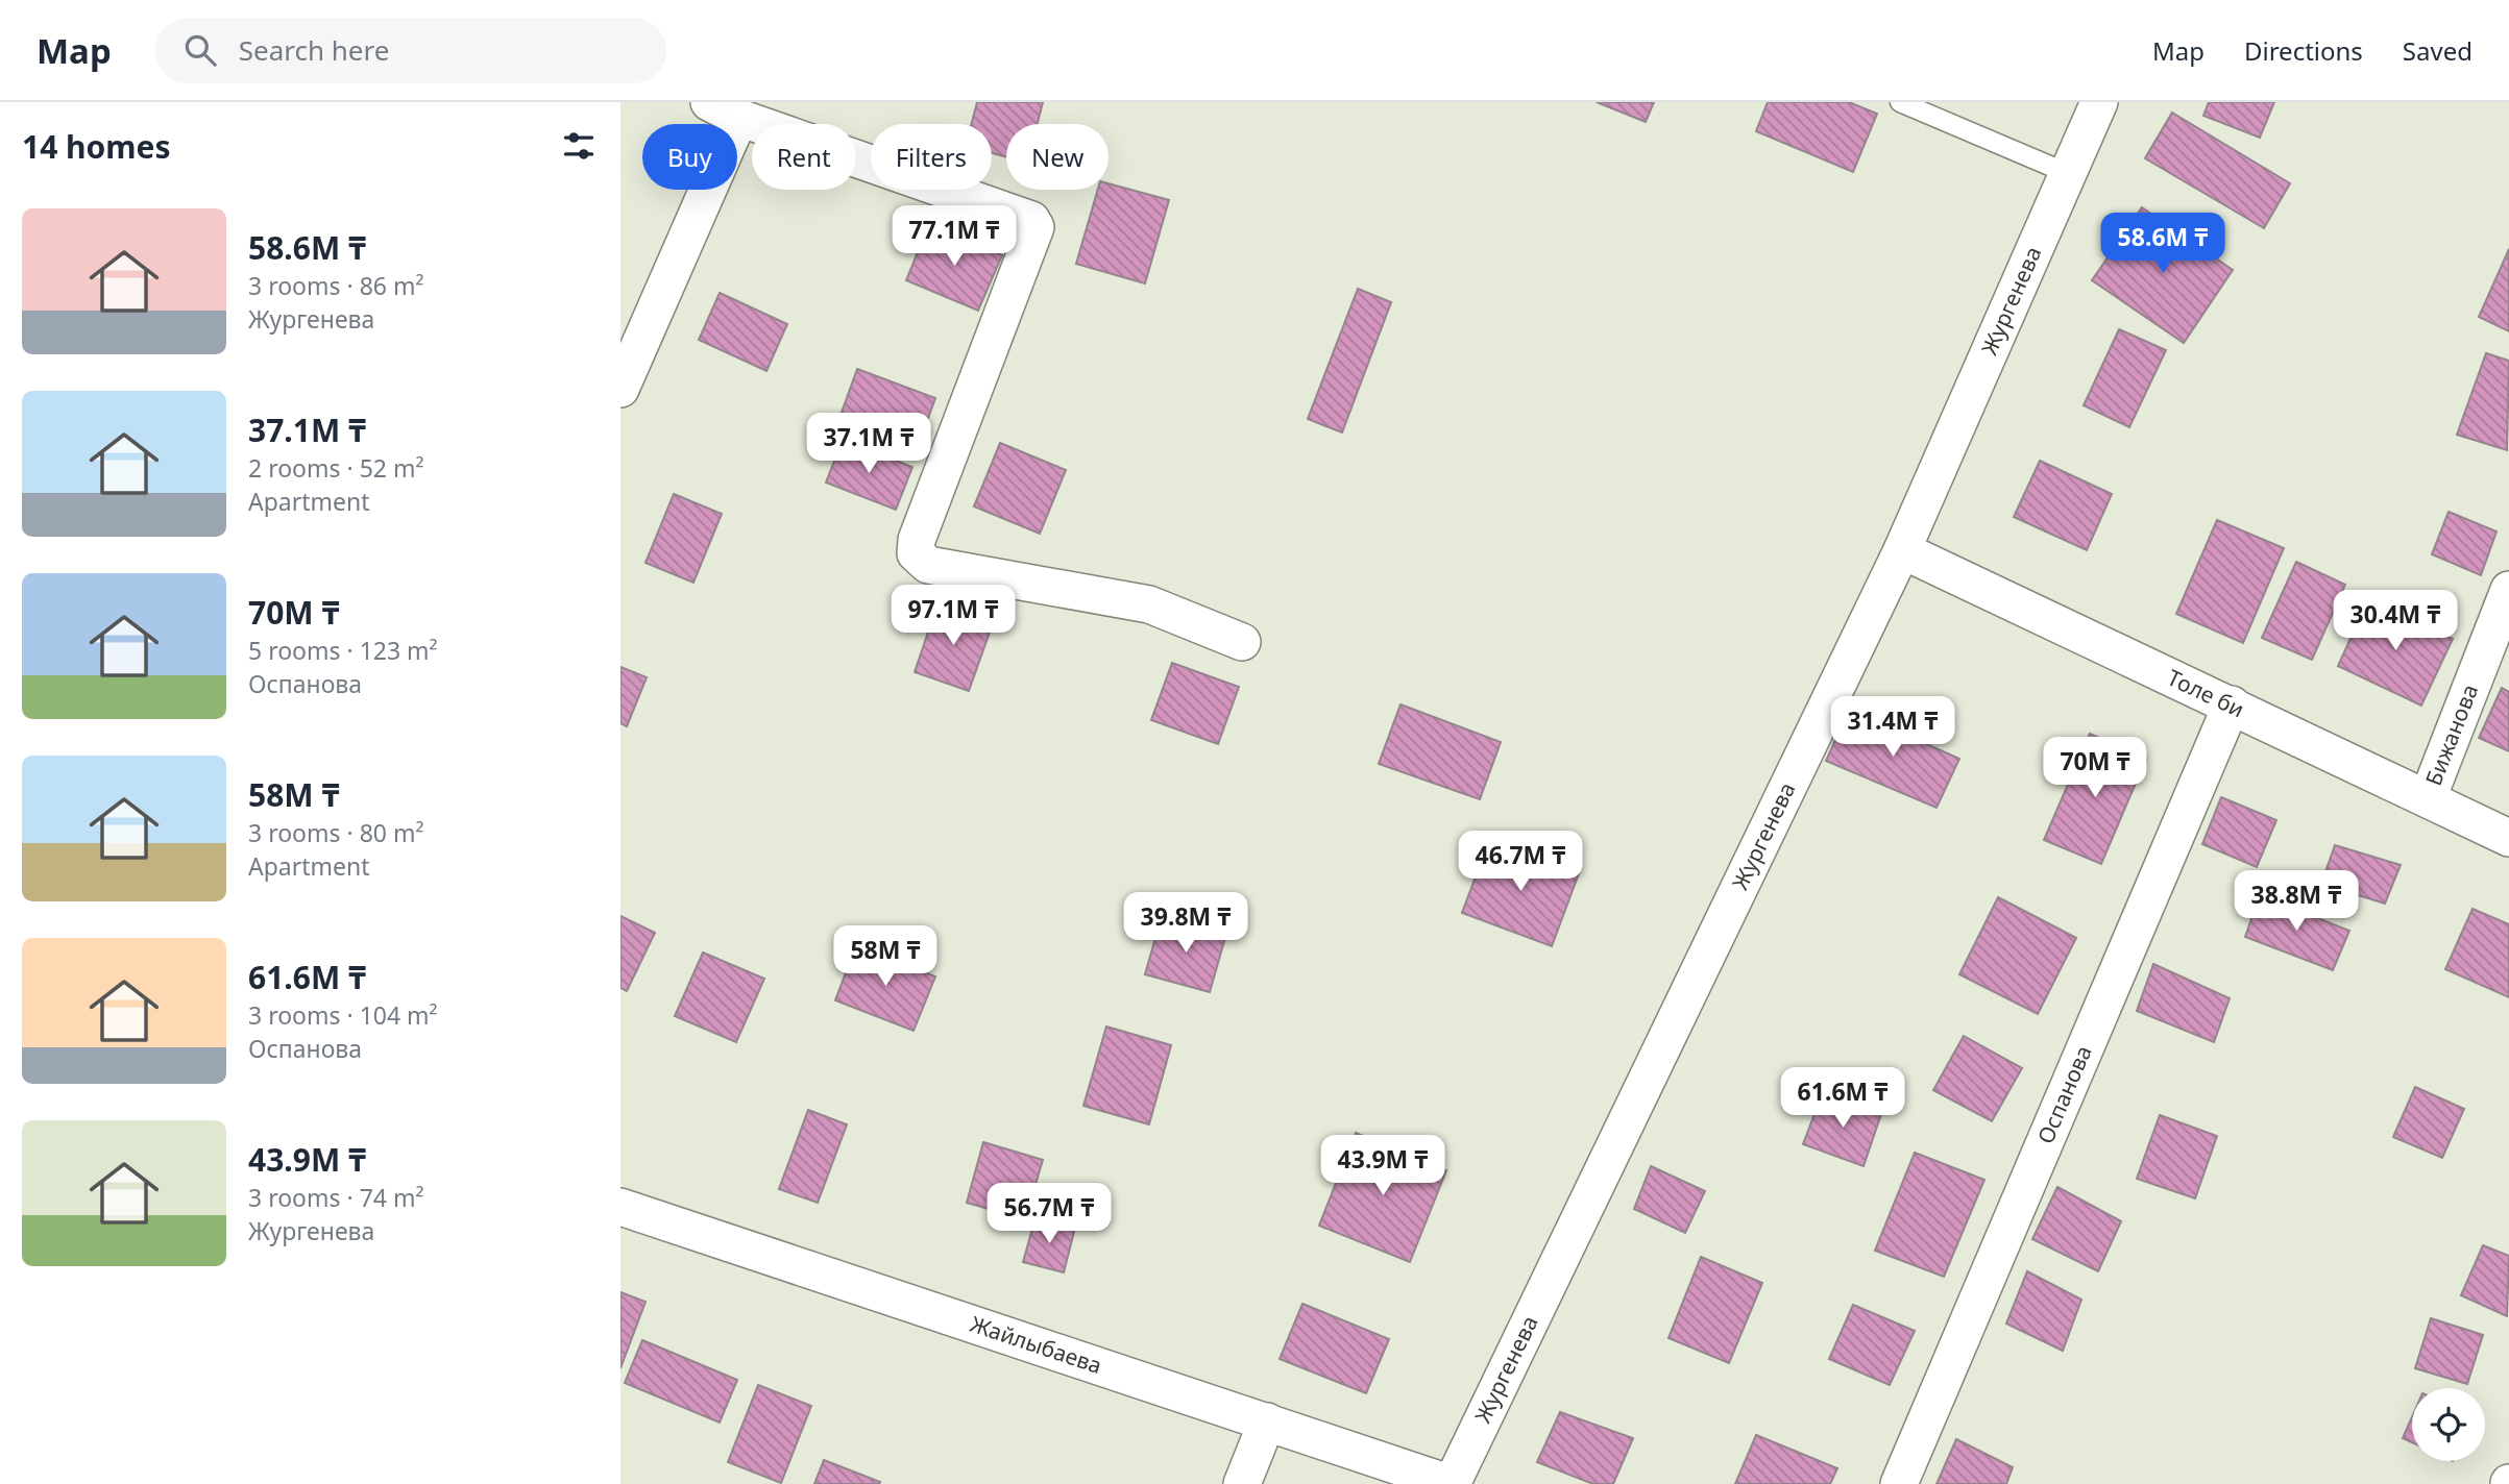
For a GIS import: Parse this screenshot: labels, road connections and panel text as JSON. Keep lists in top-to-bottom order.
{
  "streets": {
    "street": [
      "Жургенева",
      "Толе би",
      "Бижанова",
      "Оспанова",
      "Жайлыбаева"
    ]
  },
  "crossings": [
    ["Жургенева", "Толе би"],
    ["Жургенева", "Жайлыбаева"],
    ["Толе би", "Бижанова"],
    ["Толе би", "Оспанова"]
  ],
  "page": {
    "header": "Map",
    "search": "Search here",
    "nav": ["Map", "Directions", "Saved"],
    "heading": "14 homes",
    "chip": [
      "Buy",
      "Rent",
      "Filters",
      "New"
    ],
    "list": [
      {
        "name": "58.6M ₸",
        "note": "3 rooms · 86 m² · Жургенева"
      },
      {
        "name": "37.1M ₸",
        "note": "2 rooms · 52 m² · Apartment"
      },
      {
        "name": "70M ₸",
        "note": "5 rooms · 123 m² · Оспанова"
      },
      {
        "name": "58M ₸",
        "note": "3 rooms · 80 m² · Apartment"
      },
      {
        "name": "61.6M ₸",
        "note": "3 rooms · 104 m² · Оспанова"
      },
      {
        "name": "43.9M ₸",
        "note": "3 rooms · 74 m² · Жургенева"
      }
    ],
    "price": [
      "77.1M ₸",
      "58.6M ₸",
      "37.1M ₸",
      "97.1M ₸",
      "30.4M ₸",
      "31.4M ₸",
      "70M ₸",
      "46.7M ₸",
      "38.8M ₸",
      "39.8M ₸",
      "58M ₸",
      "61.6M ₸",
      "43.9M ₸",
      "56.7M ₸"
    ]
  }
}
